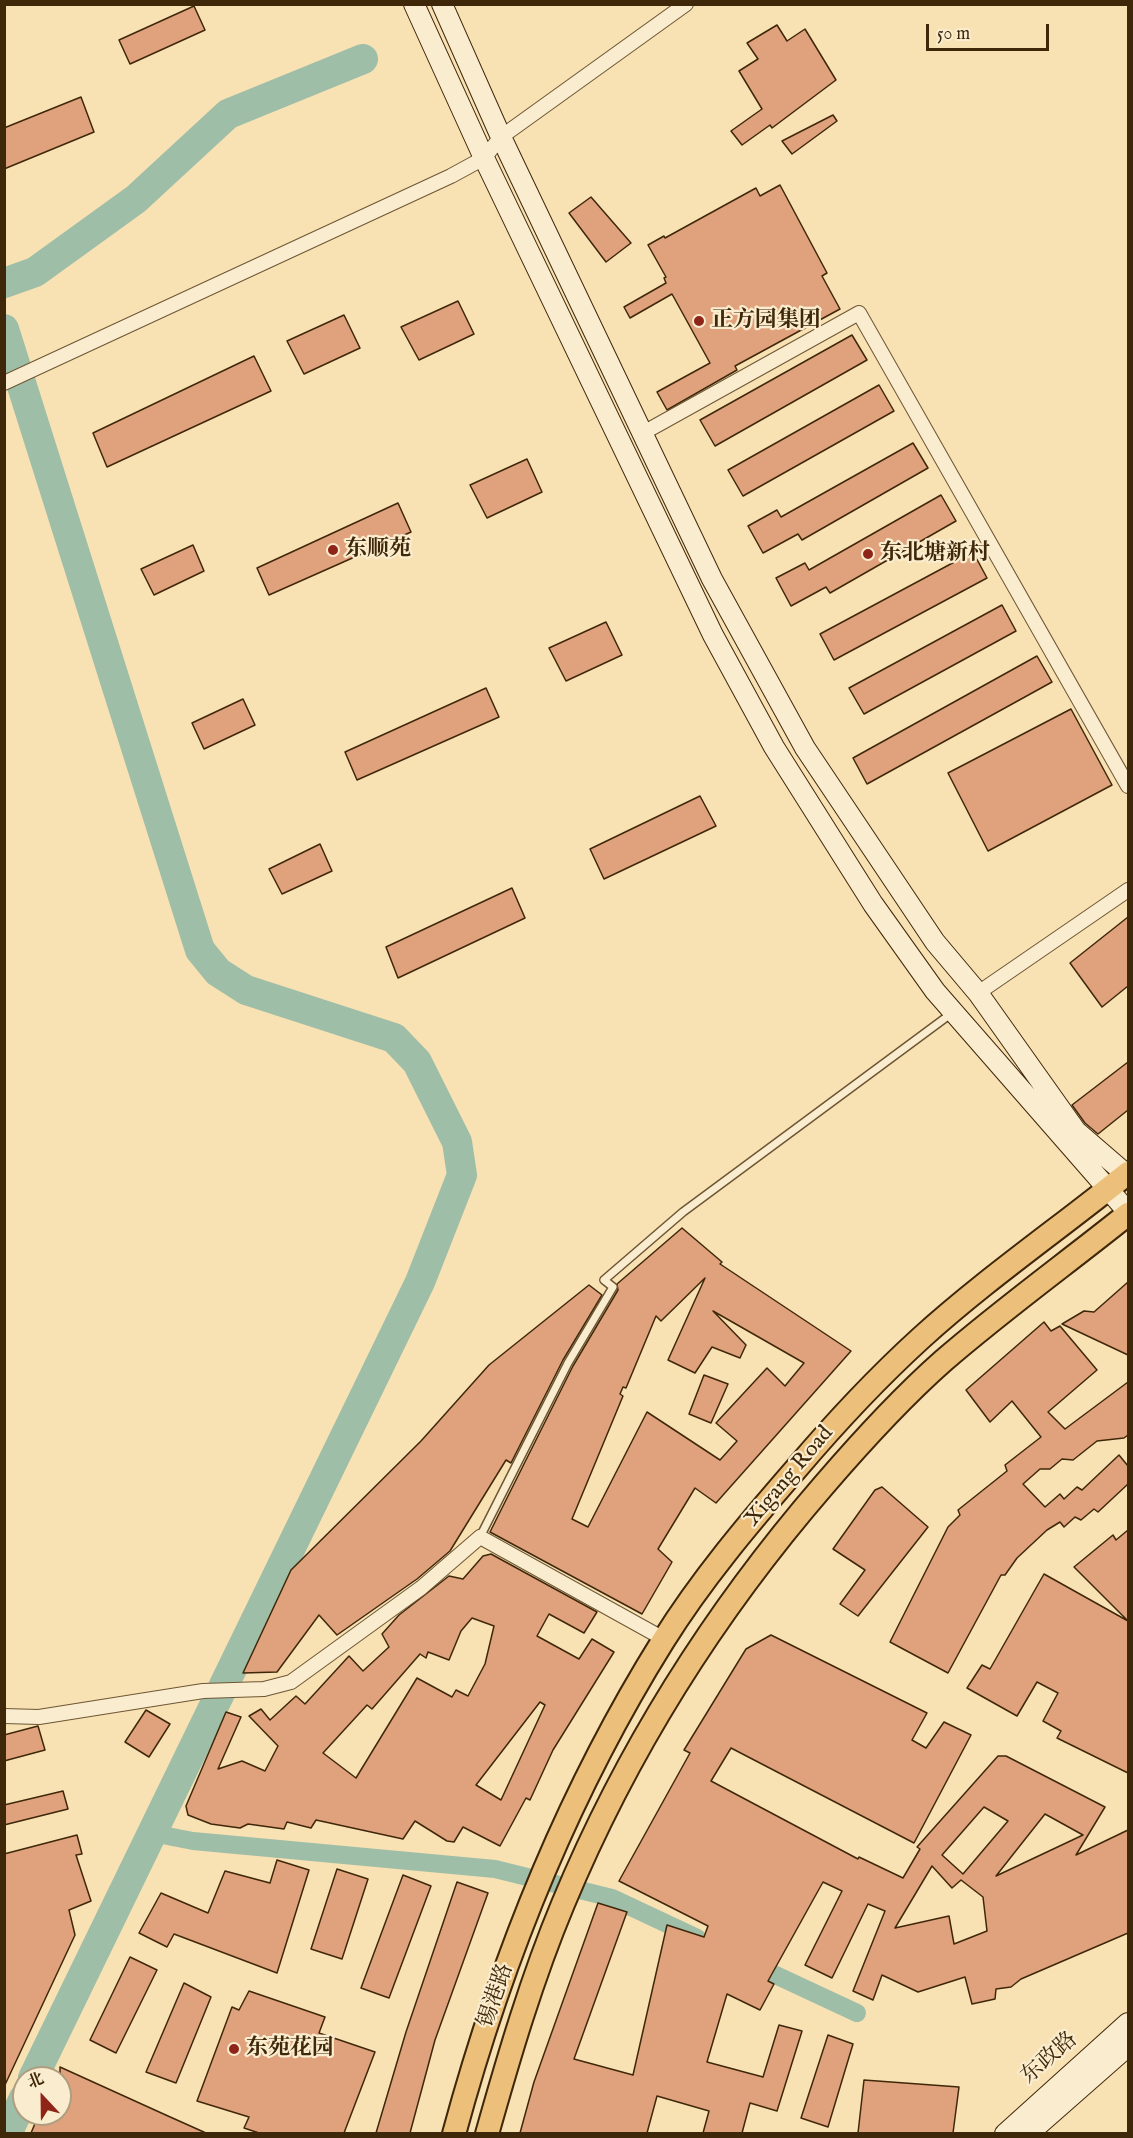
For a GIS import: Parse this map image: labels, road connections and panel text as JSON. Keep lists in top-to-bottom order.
{
  "streets": {
    "main road": ["Xigang Road", "锡港路"],
    "street": ["东政路"]
  },
  "crossings": [
    ["Xigang Road", "锡港路"]
  ],
  "places": [
    "正方园集团",
    "东顺苑",
    "东北塘新村",
    "东苑花园"
  ],
  "scale_bar": "50 m",
  "north": "top"
}
